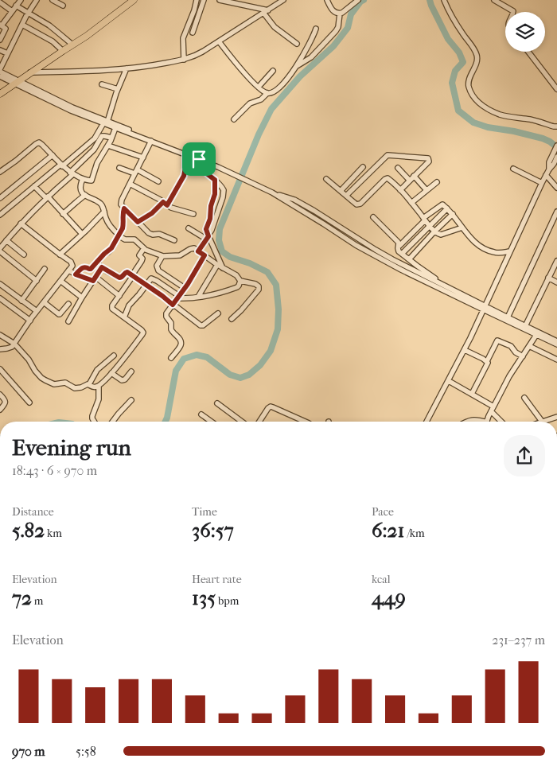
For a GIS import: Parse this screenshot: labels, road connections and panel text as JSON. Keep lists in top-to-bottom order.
{
  "page": {
    "heading": ["Evening run", "18:43 · 6 × 970 m"],
    "stats": [
      ["Distance", "5.82 km"],
      ["Time", "36:57"],
      ["Pace", "6:21 /km"],
      ["Elevation", "72 m"],
      ["Heart rate", "135 bpm"],
      ["kcal", "449"]
    ],
    "chart": ["Elevation", "231–237 m"],
    "list": [
      {
        "name": "970 m",
        "note": "5:58"
      }
    ]
  }
}
